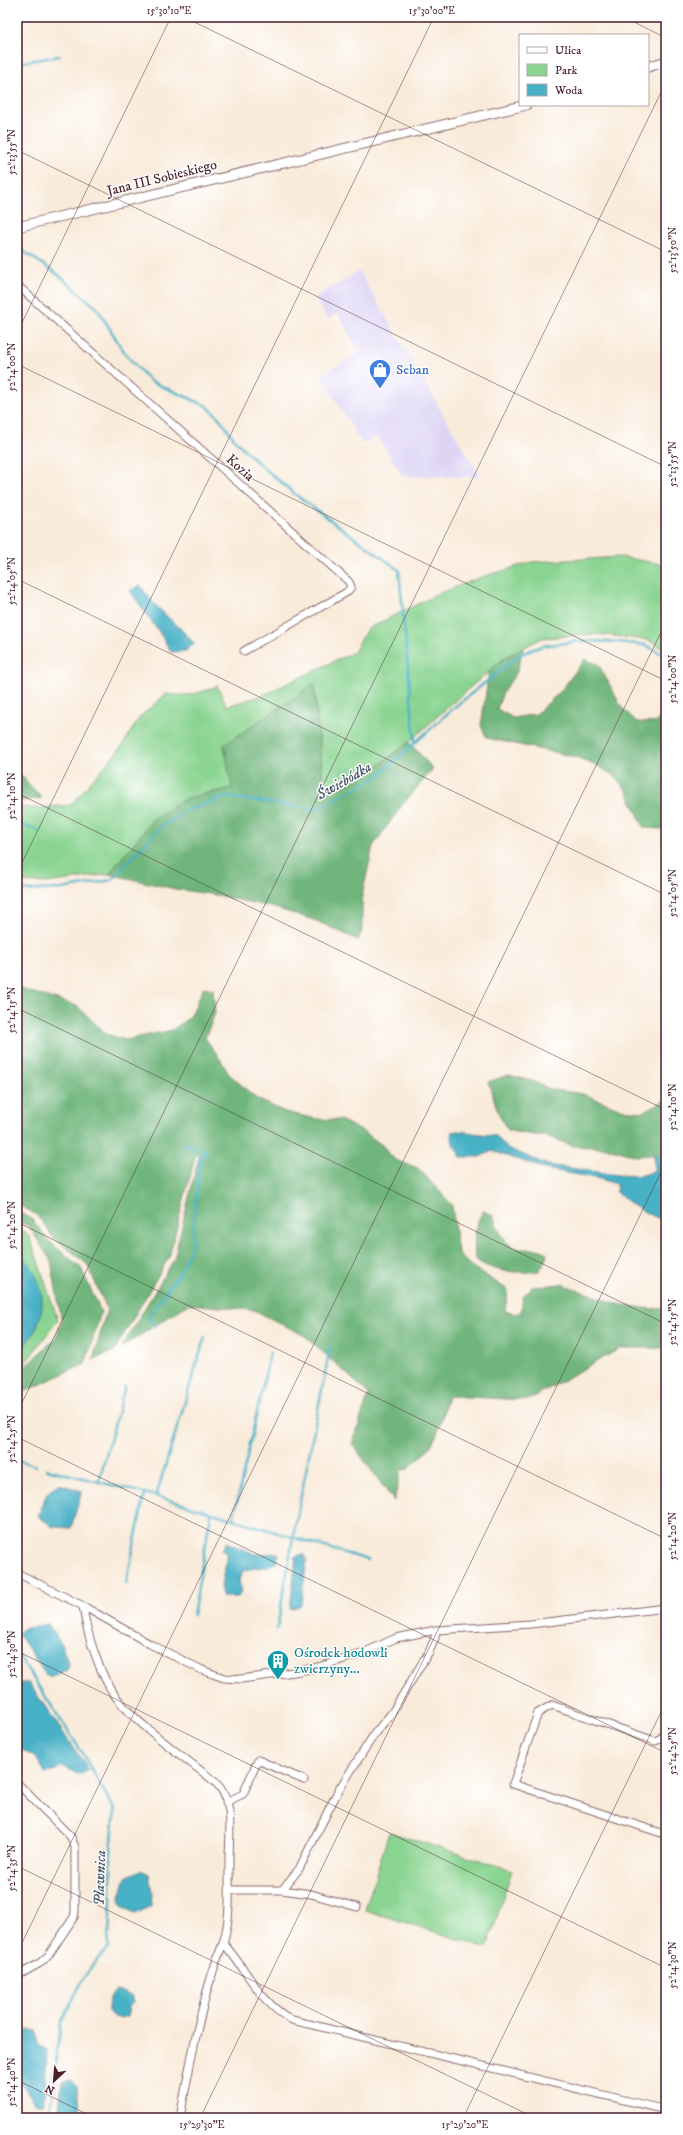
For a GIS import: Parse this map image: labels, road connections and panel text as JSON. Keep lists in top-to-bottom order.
{
  "streets": {
    "street": ["Jana III Sobieskiego", "Kozia"]
  },
  "water": ["Świebódka", "Pławnica"],
  "places": {
    "shop": ["Seban"],
    "building": ["Ośrodek hodowli zwierzyny..."]
  },
  "legend": ["Ulica", "Park", "Woda"],
  "north": "bottom left",
  "coordinates": [
    "15°30'10\"E",
    "15°30'00\"E",
    "52°13'55\"N",
    "52°13'50\"N",
    "52°14'00\"N",
    "52°14'05\"N",
    "52°14'10\"N",
    "52°14'15\"N",
    "52°14'20\"N",
    "52°14'25\"N",
    "52°14'30\"N",
    "52°14'35\"N",
    "52°14'40\"N",
    "15°29'30\"E",
    "15°29'20\"E"
  ]
}
